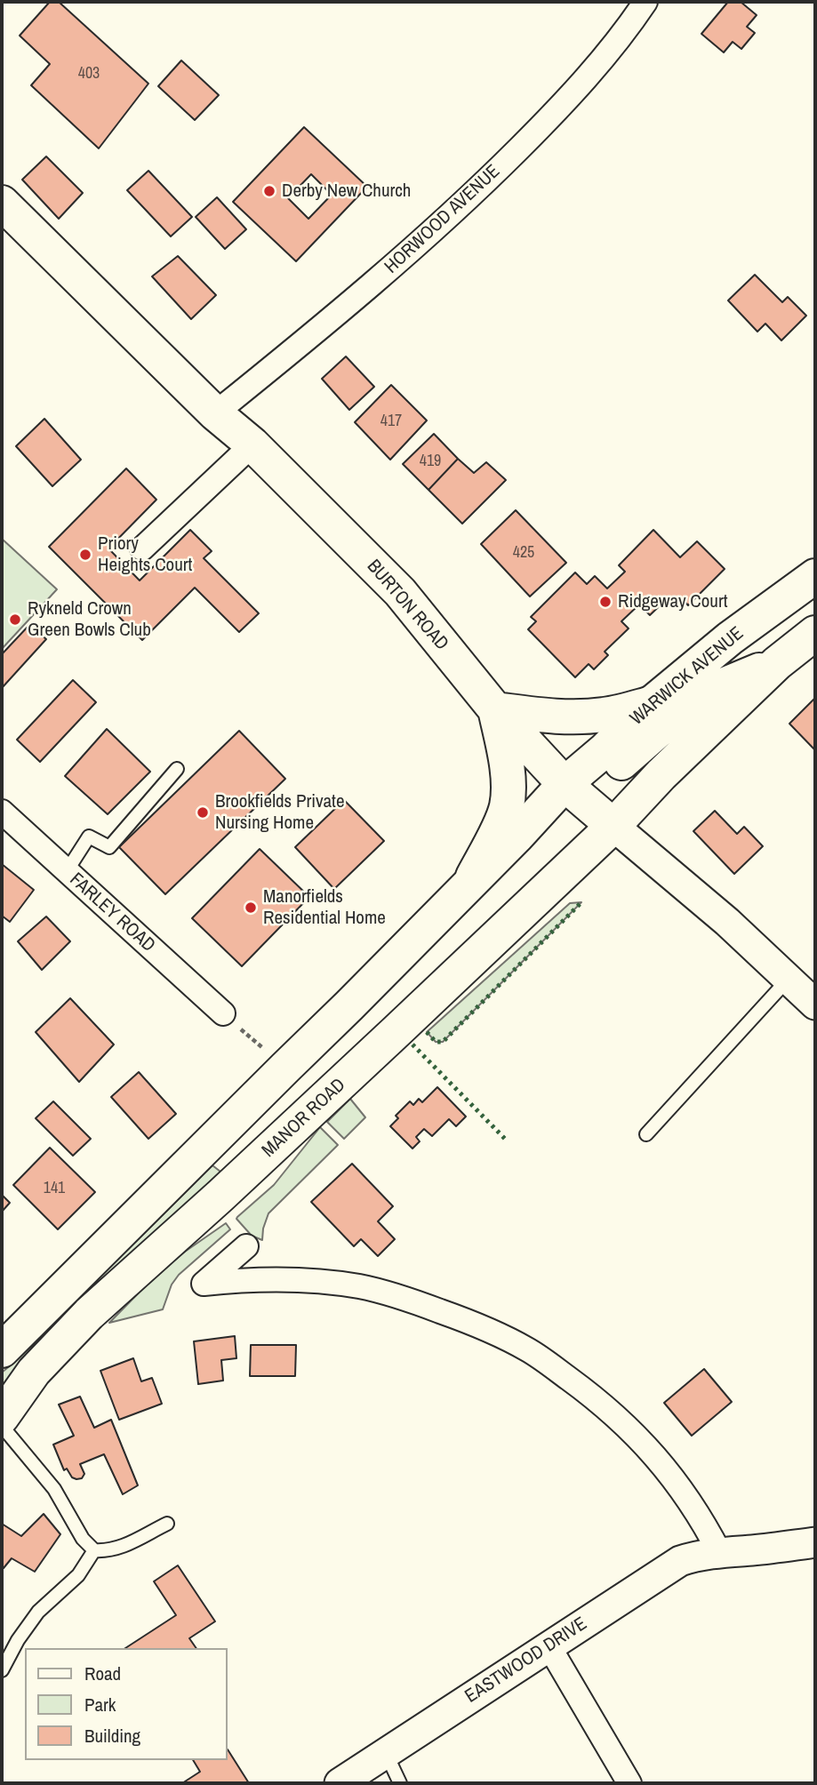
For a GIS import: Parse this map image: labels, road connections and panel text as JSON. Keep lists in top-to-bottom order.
{
  "streets": {
    "main road": ["BURTON ROAD", "WARWICK AVENUE", "MANOR ROAD"],
    "street": ["HORWOOD AVENUE", "FARLEY ROAD", "EASTWOOD DRIVE"]
  },
  "crossings": [
    ["HORWOOD AVENUE", "BURTON ROAD"],
    ["BURTON ROAD", "WARWICK AVENUE"],
    ["BURTON ROAD", "MANOR ROAD"]
  ],
  "places": [
    "Derby New Church",
    "Priory Heights Court",
    "Ridgeway Court",
    "Rykneld Crown Green Bowls Club",
    "Brookfields Private Nursing Home",
    "Manorfields Residential Home"
  ],
  "house_numbers": [
    "403",
    "417",
    "419",
    "425",
    "141"
  ],
  "legend": ["Road", "Park", "Building"]
}
